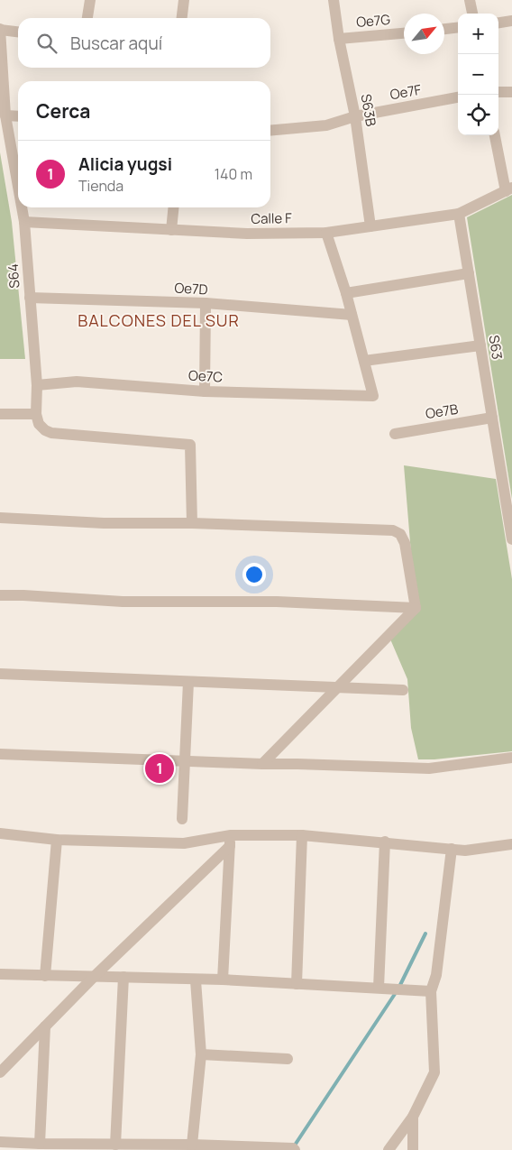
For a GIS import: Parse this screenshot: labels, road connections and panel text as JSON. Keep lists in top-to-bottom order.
{
  "streets": {
    "street": [
      "Oe7G",
      "Oe7F",
      "S63B",
      "Calle F",
      "S64",
      "Oe7D",
      "S63",
      "Oe7C",
      "Oe7B"
    ]
  },
  "crossings": [
    ["Oe7G", "S63B"],
    ["Oe7F", "S63B"],
    ["S63B", "Calle F"],
    ["Calle F", "S64"],
    ["Calle F", "S63"],
    ["S64", "Oe7D"],
    ["S64", "Oe7C"],
    ["S63", "Oe7B"]
  ],
  "districts": ["BALCONES DEL SUR"],
  "north": "top right",
  "page": {
    "map_buttons": ["+", "−"],
    "search": "Buscar aquí",
    "heading": "Cerca",
    "list": [
      {
        "mark": "1",
        "name": "Alicia yugsi",
        "note": "Tienda",
        "value": "140 m"
      }
    ],
    "pins": "1"
  }
}
